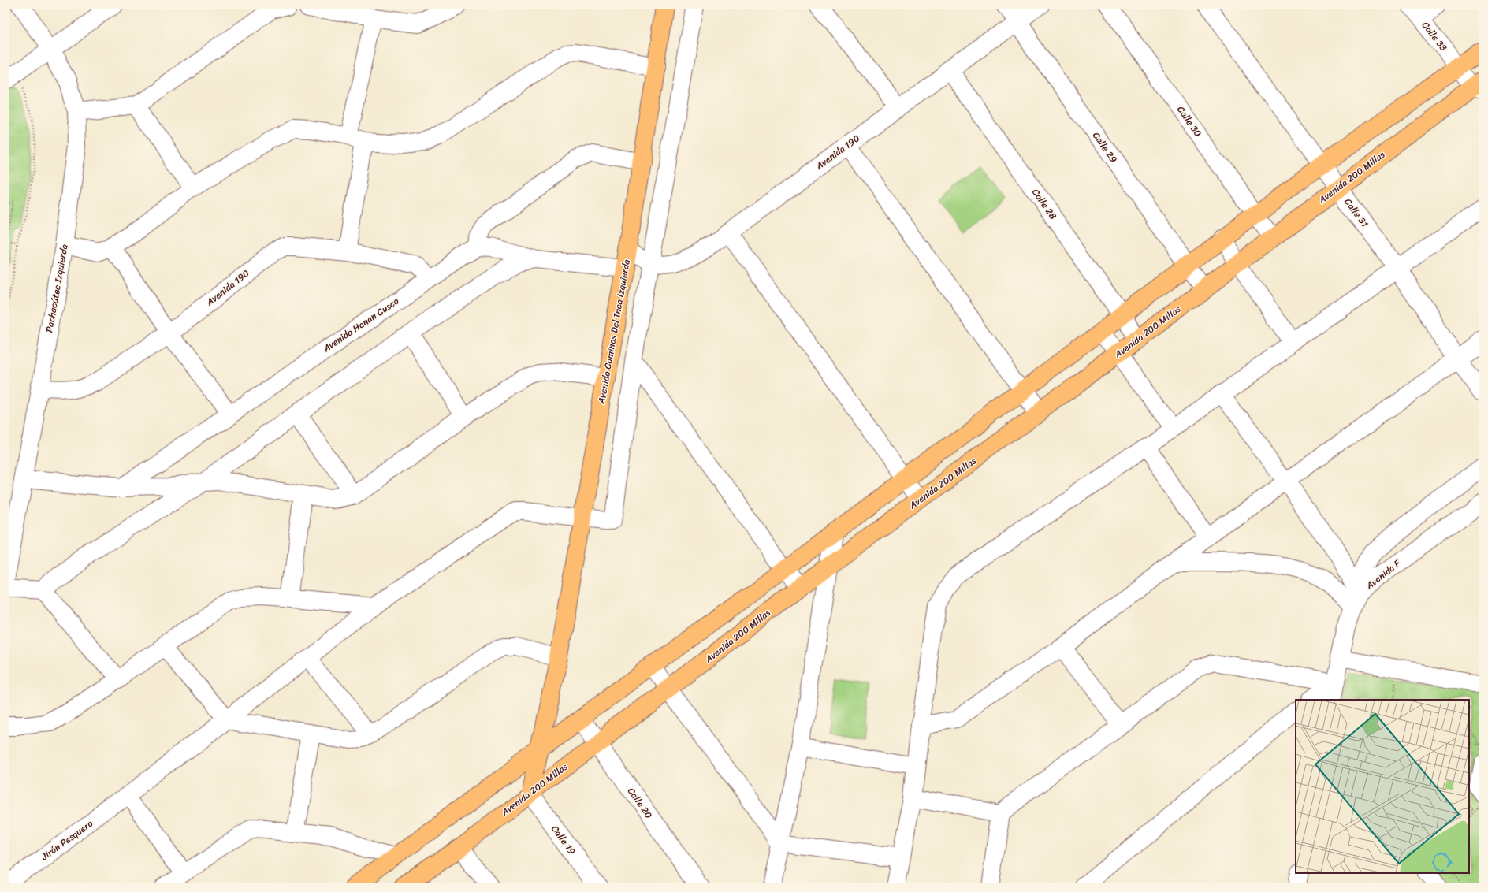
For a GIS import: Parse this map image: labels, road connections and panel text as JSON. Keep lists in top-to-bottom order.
{
  "streets": {
    "main road": ["Avenida 200 Millas", "Avenida Caminos Del Inca Izquierda"],
    "street": [
      "Calle 33",
      "Calle 30",
      "Calle 29",
      "Avenida 190",
      "Calle 28",
      "Calle 31",
      "Pachacútec Izquierda",
      "Avenida Hanan Cusco",
      "Avenida F",
      "Calle 20",
      "Jirón Pesquero",
      "Calle 19"
    ]
  },
  "crossings": [
    ["Calle 33", "Avenida 200 Millas"],
    ["Calle 30", "Avenida 200 Millas"],
    ["Calle 29", "Avenida 190"],
    ["Calle 29", "Avenida 200 Millas"],
    ["Avenida 190", "Calle 28"],
    ["Avenida 190", "Pachacútec Izquierda"],
    ["Avenida 190", "Avenida Hanan Cusco"],
    ["Avenida 190", "Avenida Caminos Del Inca Izquierda"],
    ["Avenida 200 Millas", "Calle 28"],
    ["Avenida 200 Millas", "Calle 31"],
    ["Avenida 200 Millas", "Avenida Caminos Del Inca Izquierda"],
    ["Avenida 200 Millas", "Calle 20"],
    ["Avenida 200 Millas", "Calle 19"],
    ["Avenida Caminos Del Inca Izquierda", "Jirón Pesquero"],
    ["Avenida Caminos Del Inca Izquierda", "Calle 19"]
  ]
}
